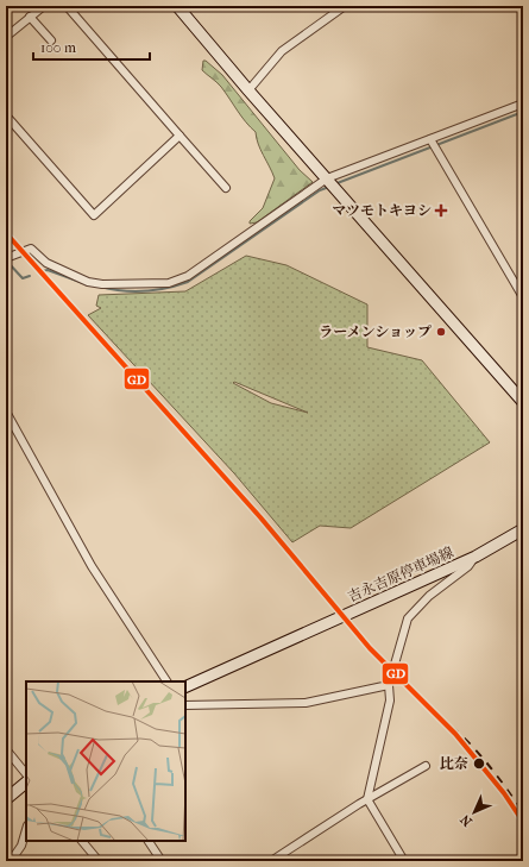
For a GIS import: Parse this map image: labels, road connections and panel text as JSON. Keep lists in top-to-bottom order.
{
  "streets": {
    "street": ["吉永吉原停車場線"]
  },
  "places": {
    "health": ["マツモトキヨシ"],
    "other": ["ラーメンショップ", "比奈"]
  },
  "lines": ["transit line GD"],
  "scale_bar": "100 m",
  "north": "bottom left"
}
